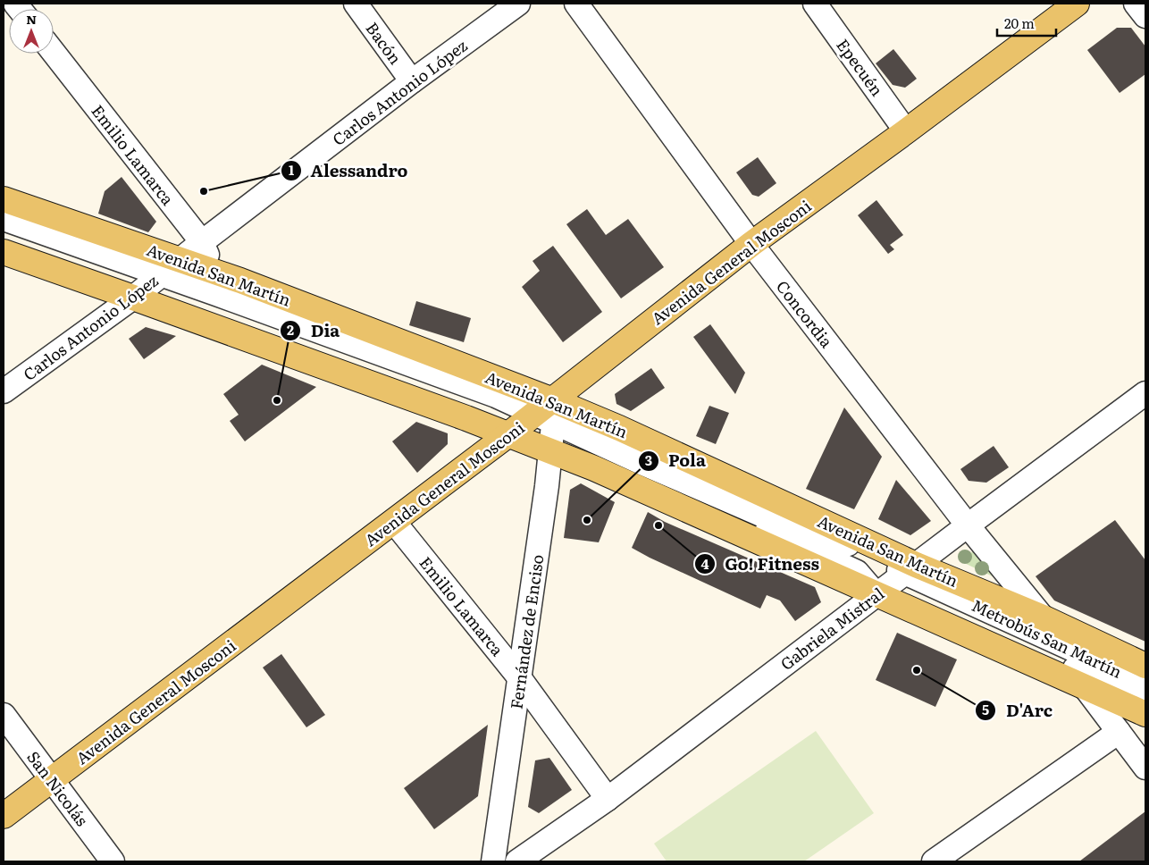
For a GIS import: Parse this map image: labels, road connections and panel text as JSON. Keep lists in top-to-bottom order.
{
  "streets": {
    "main road": ["Avenida General Mosconi", "Avenida San Martín"],
    "street": [
      "Bacón",
      "Epecuén",
      "Carlos Antonio López",
      "Emilio Lamarca",
      "Concordia",
      "Gabriela Mistral",
      "Fernández de Enciso",
      "Metrobús San Martín",
      "San Nicolás"
    ]
  },
  "crossings": [
    ["Bacón", "Carlos Antonio López"],
    ["Epecuén", "Avenida General Mosconi"],
    ["Carlos Antonio López", "Emilio Lamarca"],
    ["Carlos Antonio López", "Avenida San Martín"],
    ["Carlos Antonio López", "Metrobús San Martín"],
    ["Emilio Lamarca", "Avenida General Mosconi"],
    ["Emilio Lamarca", "Avenida San Martín"],
    ["Emilio Lamarca", "Gabriela Mistral"],
    ["Emilio Lamarca", "Fernández de Enciso"],
    ["Avenida General Mosconi", "Avenida San Martín"],
    ["Avenida General Mosconi", "Concordia"],
    ["Avenida General Mosconi", "Fernández de Enciso"],
    ["Avenida General Mosconi", "Metrobús San Martín"],
    ["Avenida General Mosconi", "San Nicolás"],
    ["Avenida San Martín", "Concordia"],
    ["Avenida San Martín", "Gabriela Mistral"],
    ["Avenida San Martín", "Fernández de Enciso"],
    ["Avenida San Martín", "Metrobús San Martín"],
    ["Concordia", "Gabriela Mistral"],
    ["Gabriela Mistral", "Metrobús San Martín"],
    ["Fernández de Enciso", "Metrobús San Martín"]
  ],
  "places": [
    "Alessandro",
    "Dia",
    "Pola",
    "Go! Fitness",
    "D'Arc"
  ],
  "scale_bar": "20 m",
  "north": "top"
}
